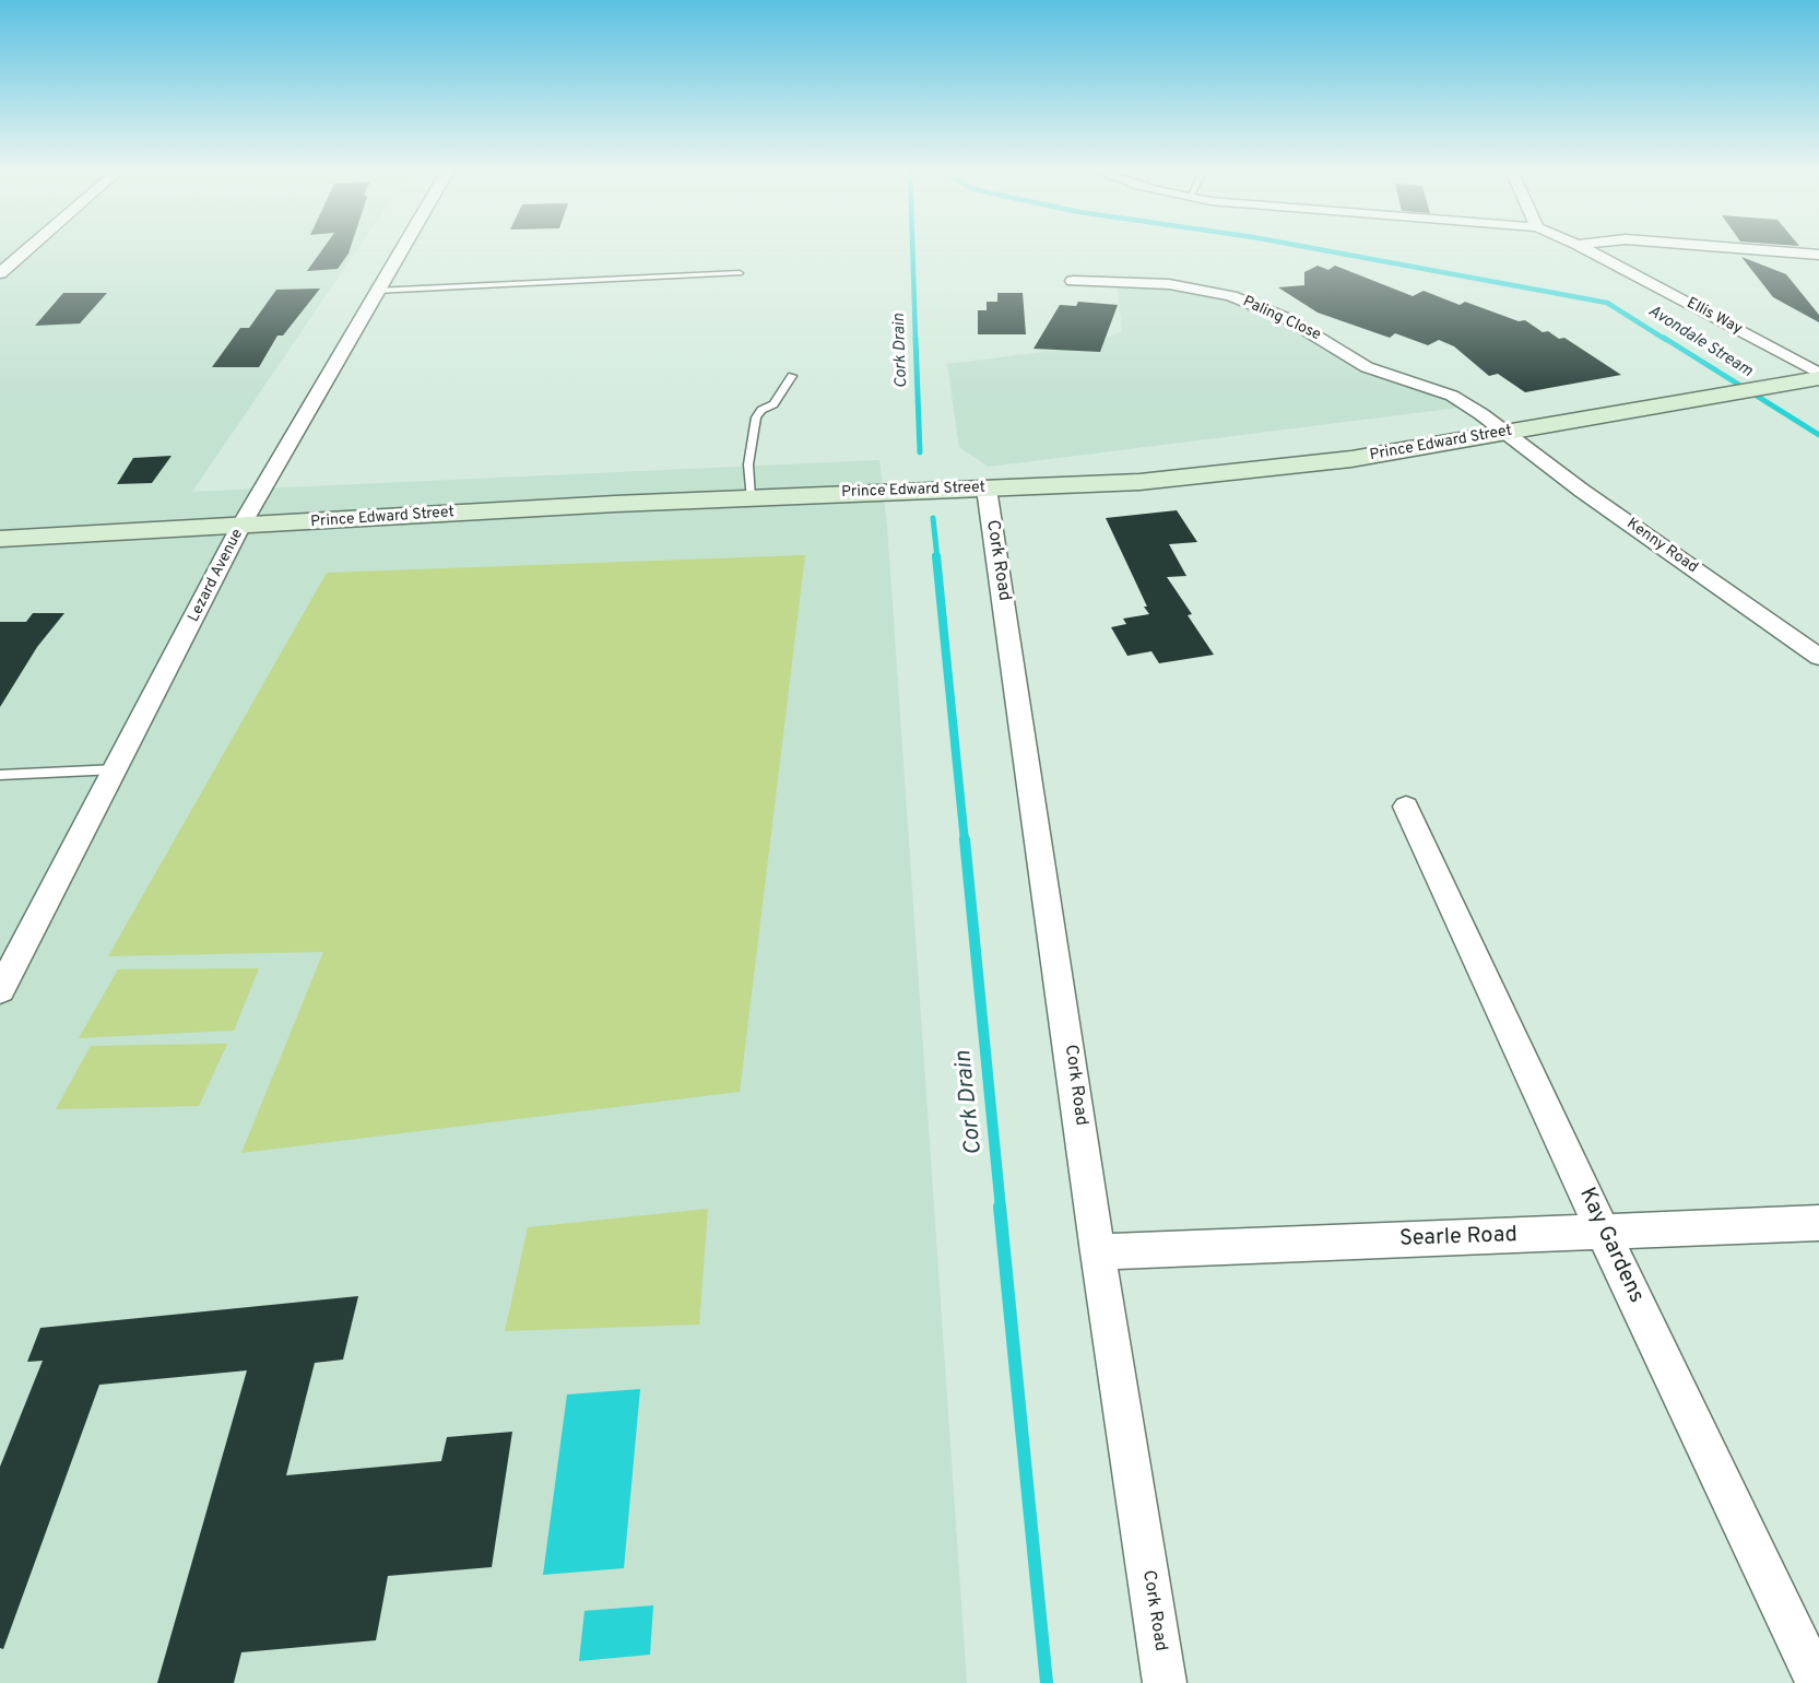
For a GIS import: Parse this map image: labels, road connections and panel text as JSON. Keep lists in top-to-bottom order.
{
  "streets": {
    "main road": ["Prince Edward Street"],
    "street": [
      "Ellis Way",
      "Paling Close",
      "Kenny Road",
      "Cork Road",
      "Lezard Avenue",
      "Searle Road",
      "Kay Gardens"
    ]
  },
  "crossings": [
    ["Ellis Way", "Prince Edward Street"],
    ["Paling Close", "Prince Edward Street"],
    ["Paling Close", "Kenny Road"],
    ["Prince Edward Street", "Kenny Road"],
    ["Prince Edward Street", "Cork Road"],
    ["Prince Edward Street", "Lezard Avenue"],
    ["Cork Road", "Searle Road"],
    ["Searle Road", "Kay Gardens"]
  ],
  "water": ["Avondale Stream", "Cork Drain"]
}
